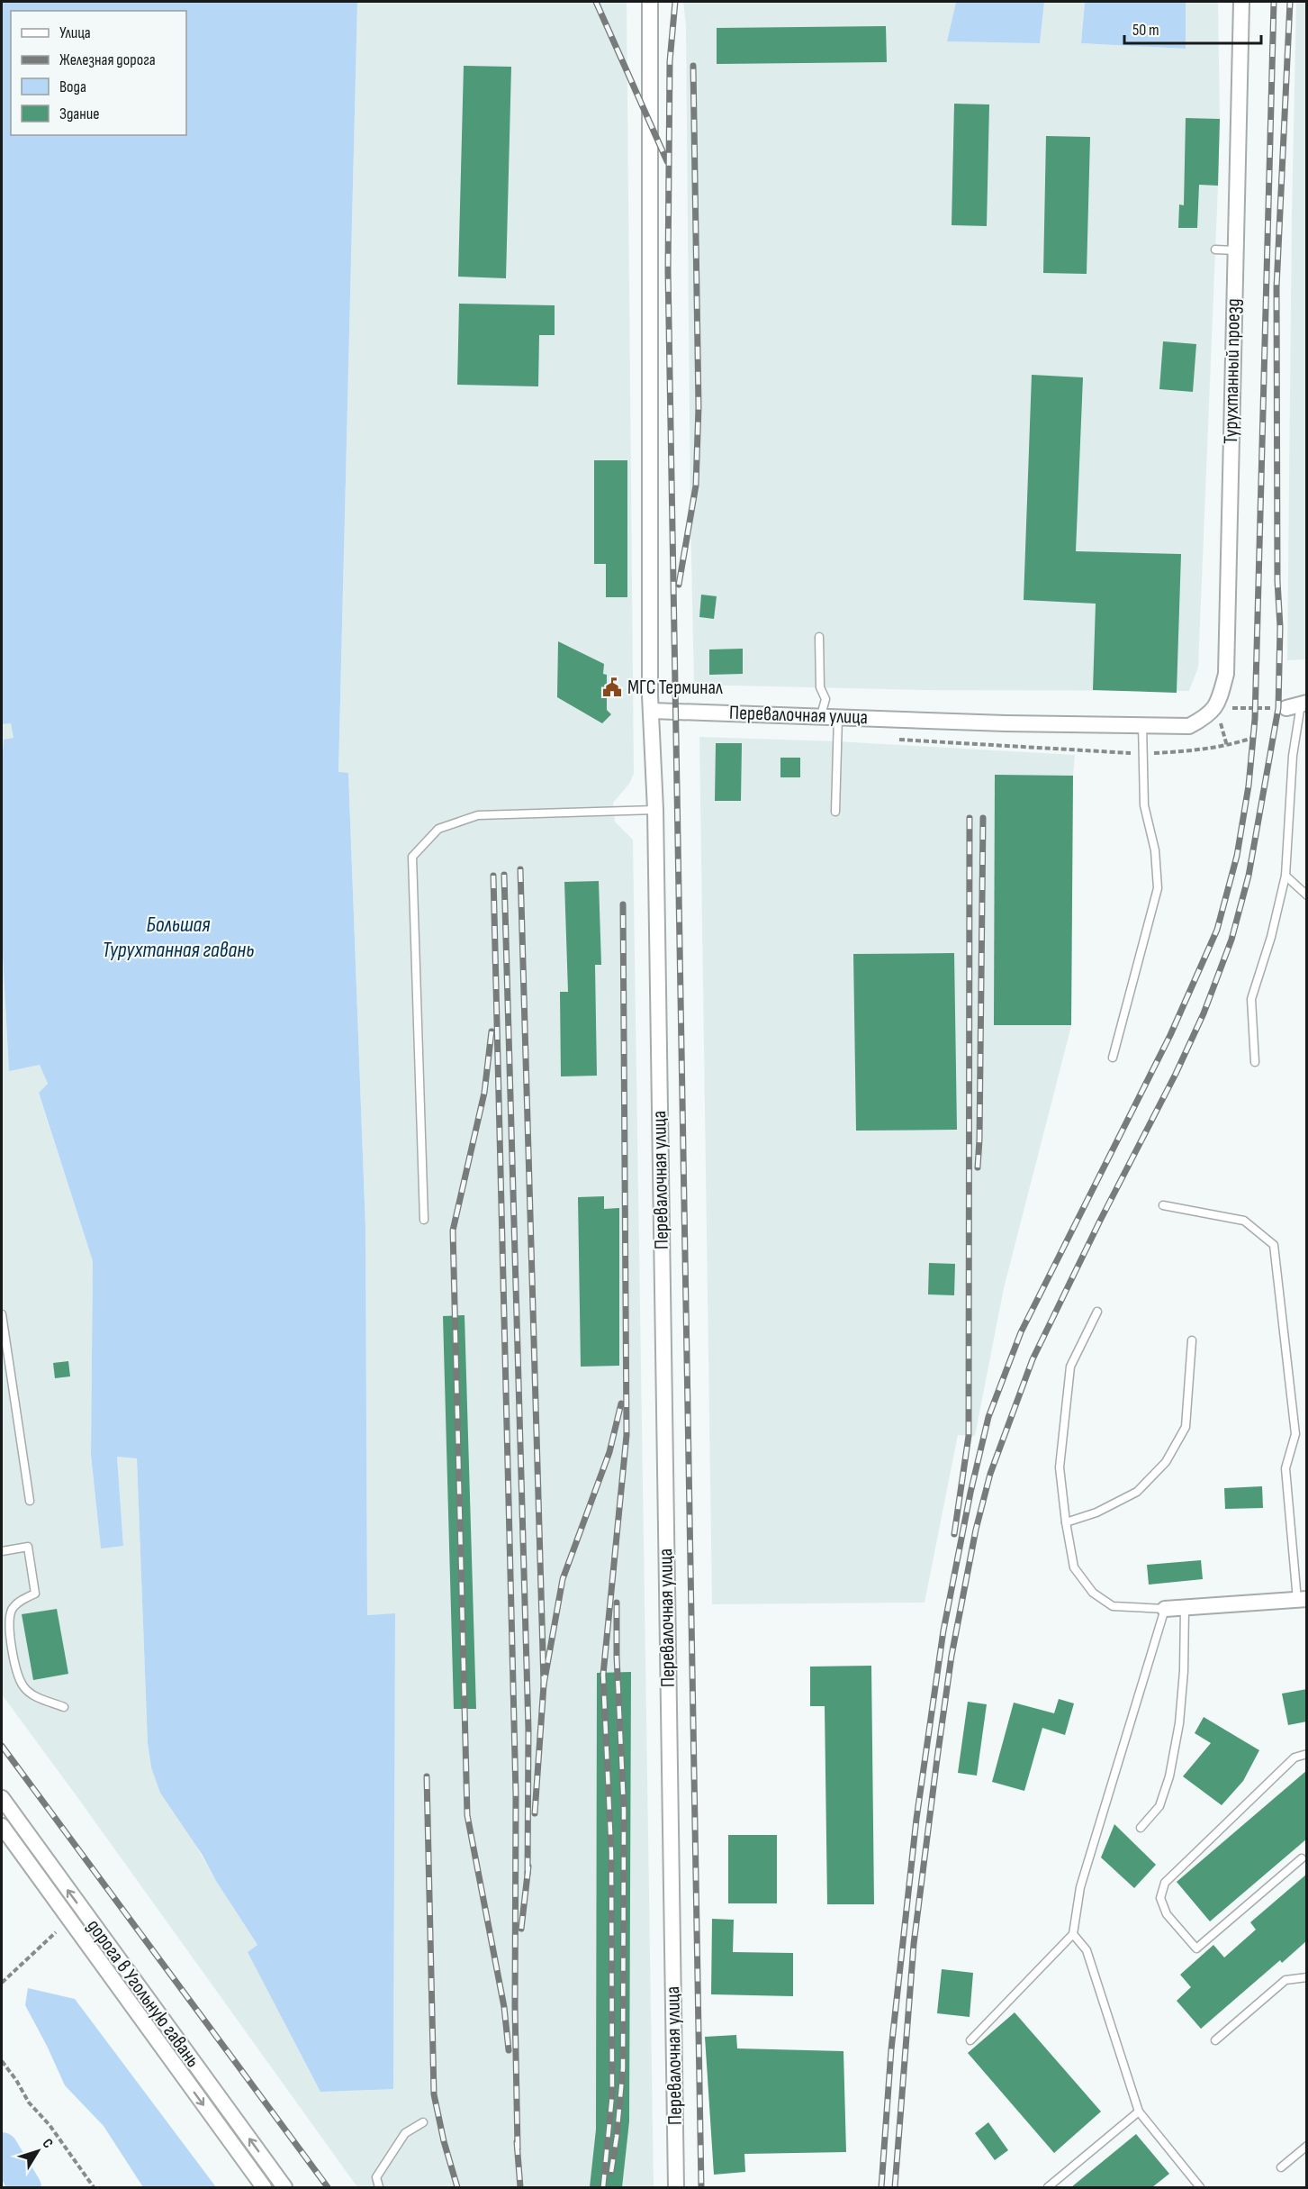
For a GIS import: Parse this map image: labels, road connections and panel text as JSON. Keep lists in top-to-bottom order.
{
  "streets": {
    "street": ["Турухтанный проезд", "Перевалочная улица", "дорога в Угольную гавань"]
  },
  "crossings": [
    ["Турухтанный проезд", "Перевалочная улица"]
  ],
  "water": ["Большая Турухтанная гавань"],
  "places": {
    "public building": ["МГС Терминал"]
  },
  "legend": [
    "Улица",
    "Железная дорога",
    "Вода",
    "Здание"
  ],
  "scale_bar": "50 m",
  "north": "top right"
}
